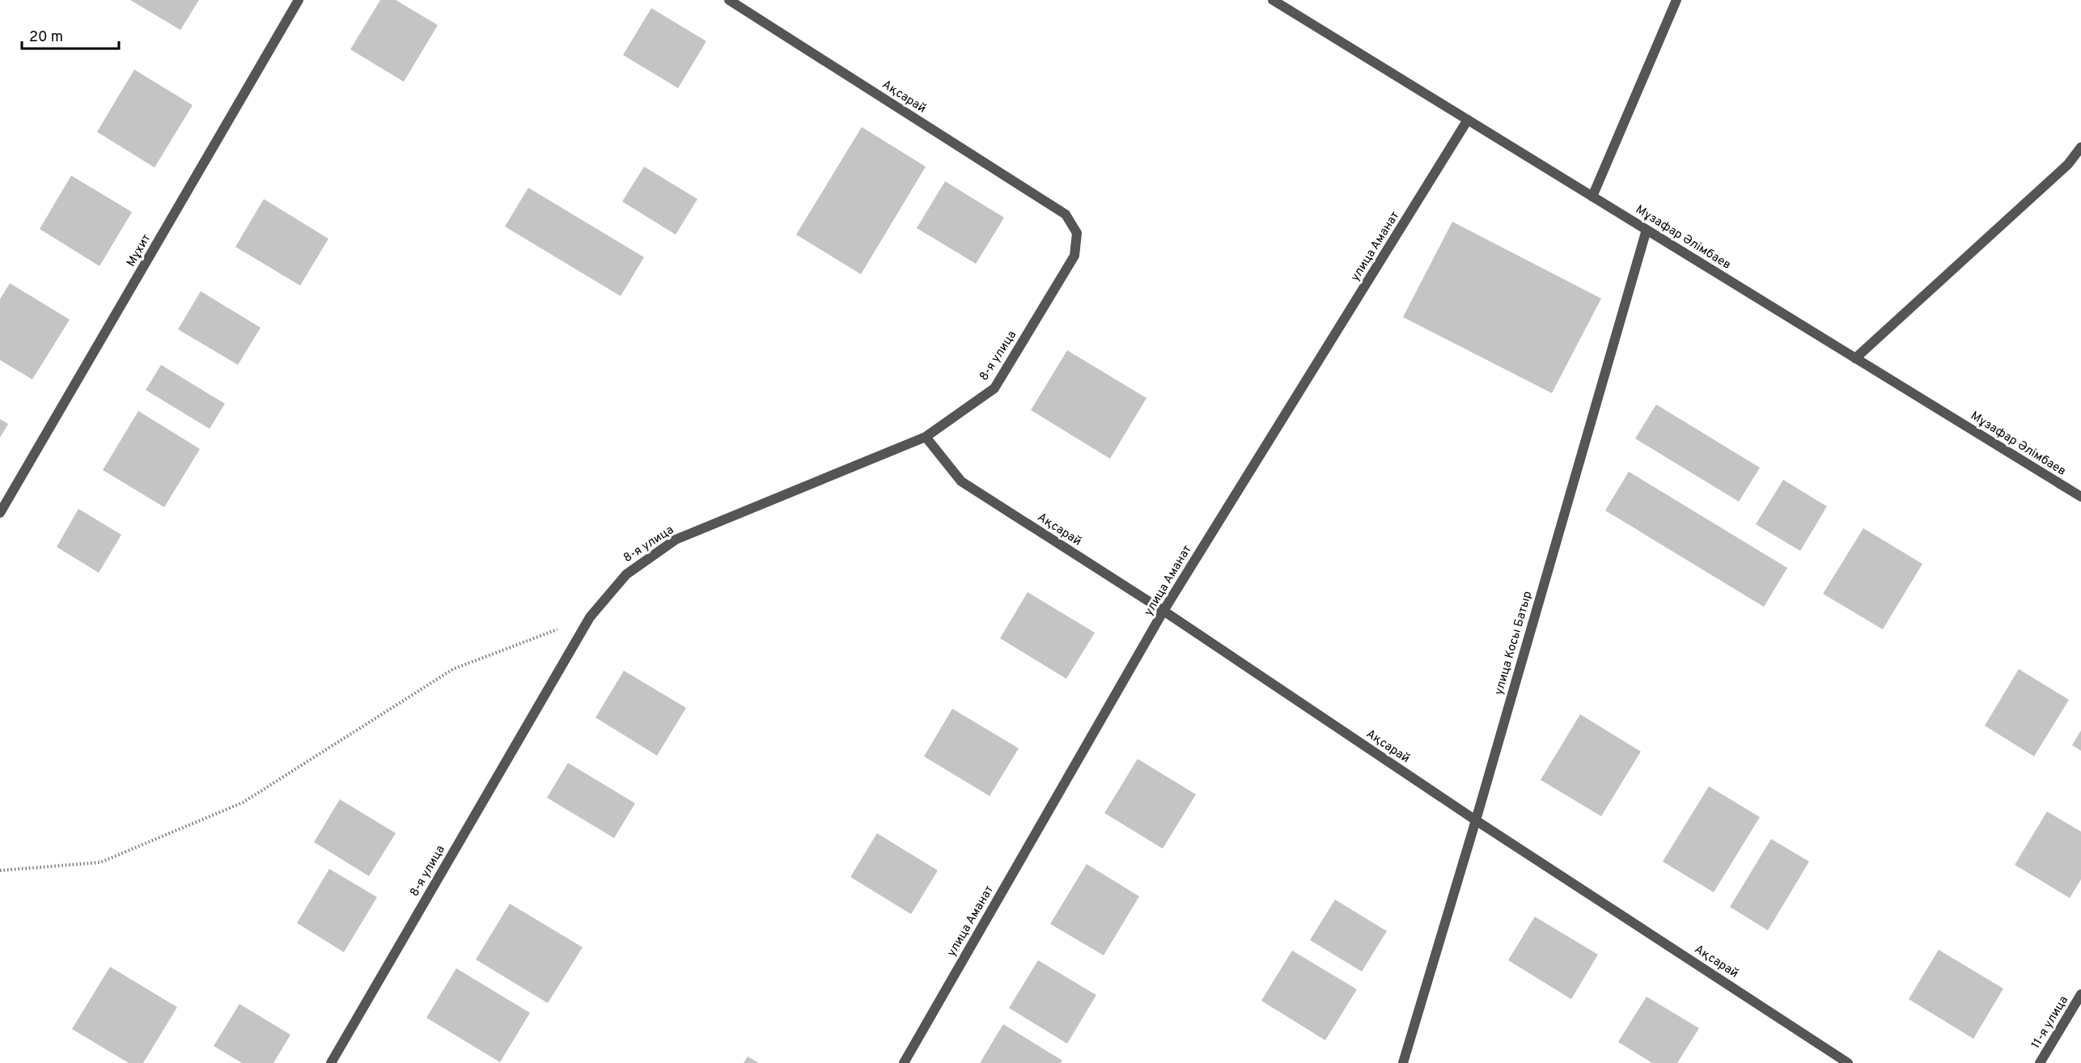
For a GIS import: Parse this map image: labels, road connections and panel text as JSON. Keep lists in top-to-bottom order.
{
  "streets": {
    "street": [
      "Ақсарай",
      "Мұзафар Әлімбаев",
      "улица Аманат",
      "Мұхит",
      "8-я улица",
      "улица Косы Батыр",
      "11-я улица"
    ]
  },
  "crossings": [
    ["Ақсарай", "улица Аманат"],
    ["Ақсарай", "8-я улица"],
    ["Ақсарай", "улица Косы Батыр"],
    ["Мұзафар Әлімбаев", "улица Аманат"],
    ["Мұзафар Әлімбаев", "улица Косы Батыр"]
  ],
  "scale_bar": "20 m"
}
